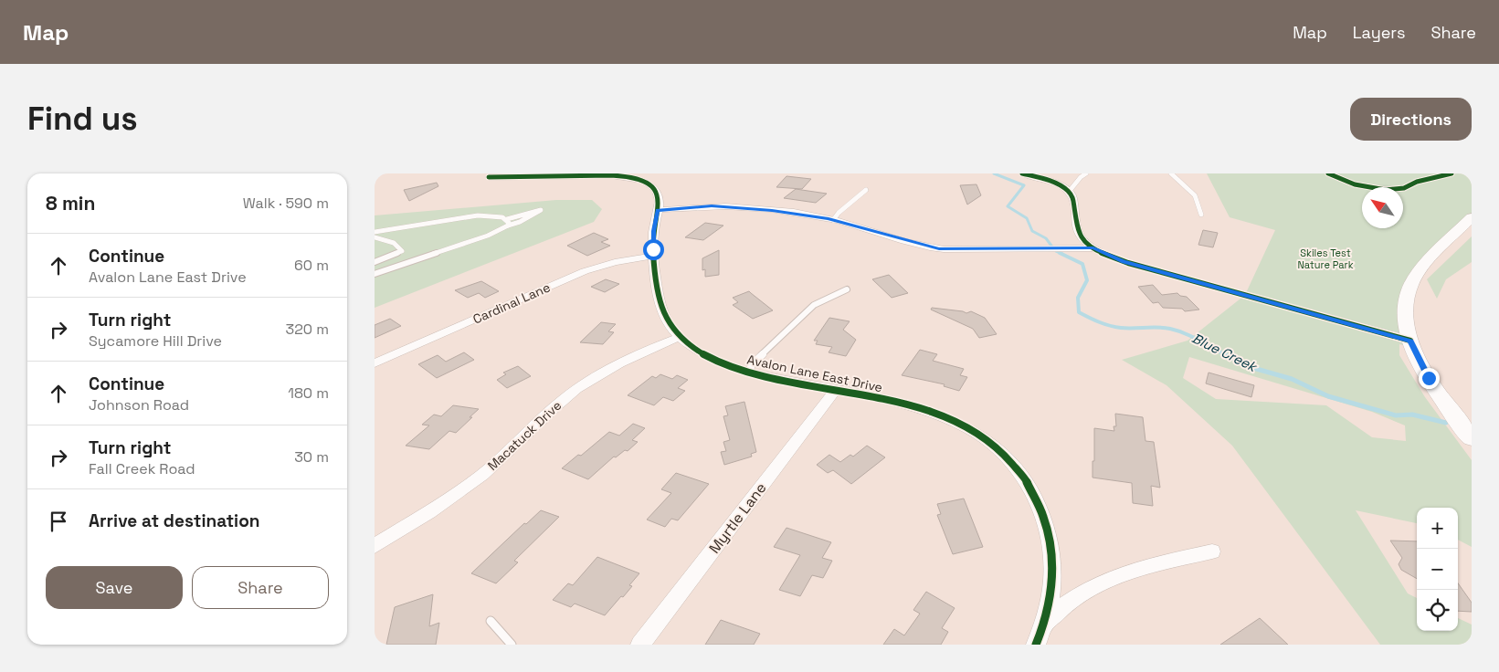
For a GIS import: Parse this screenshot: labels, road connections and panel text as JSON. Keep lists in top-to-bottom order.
{
  "streets": {
    "street": [
      "Cardinal Lane",
      "Avalon Lane East Drive",
      "Macatuck Drive",
      "Myrtle Lane"
    ]
  },
  "crossings": [
    ["Cardinal Lane", "Avalon Lane East Drive"],
    ["Avalon Lane East Drive", "Macatuck Drive"],
    ["Avalon Lane East Drive", "Myrtle Lane"]
  ],
  "water": ["Blue Creek"],
  "parks": ["Skiles Test Nature Park"],
  "north": "top left",
  "page": {
    "header": "Map",
    "nav": ["Map", "Layers", "Share"],
    "buttons": [
      "Directions",
      ["Save", "Share"]
    ],
    "title": "Find us",
    "heading": ["8 min", "Walk · 590 m"],
    "list": [
      ["Continue", "Avalon Lane East Drive", "60 m"],
      ["Turn right", "Sycamore Hill Drive", "320 m"],
      ["Continue", "Johnson Road", "180 m"],
      ["Turn right", "Fall Creek Road", "30 m"],
      "Arrive at destination"
    ],
    "map_buttons": ["+", "−"]
  }
}
